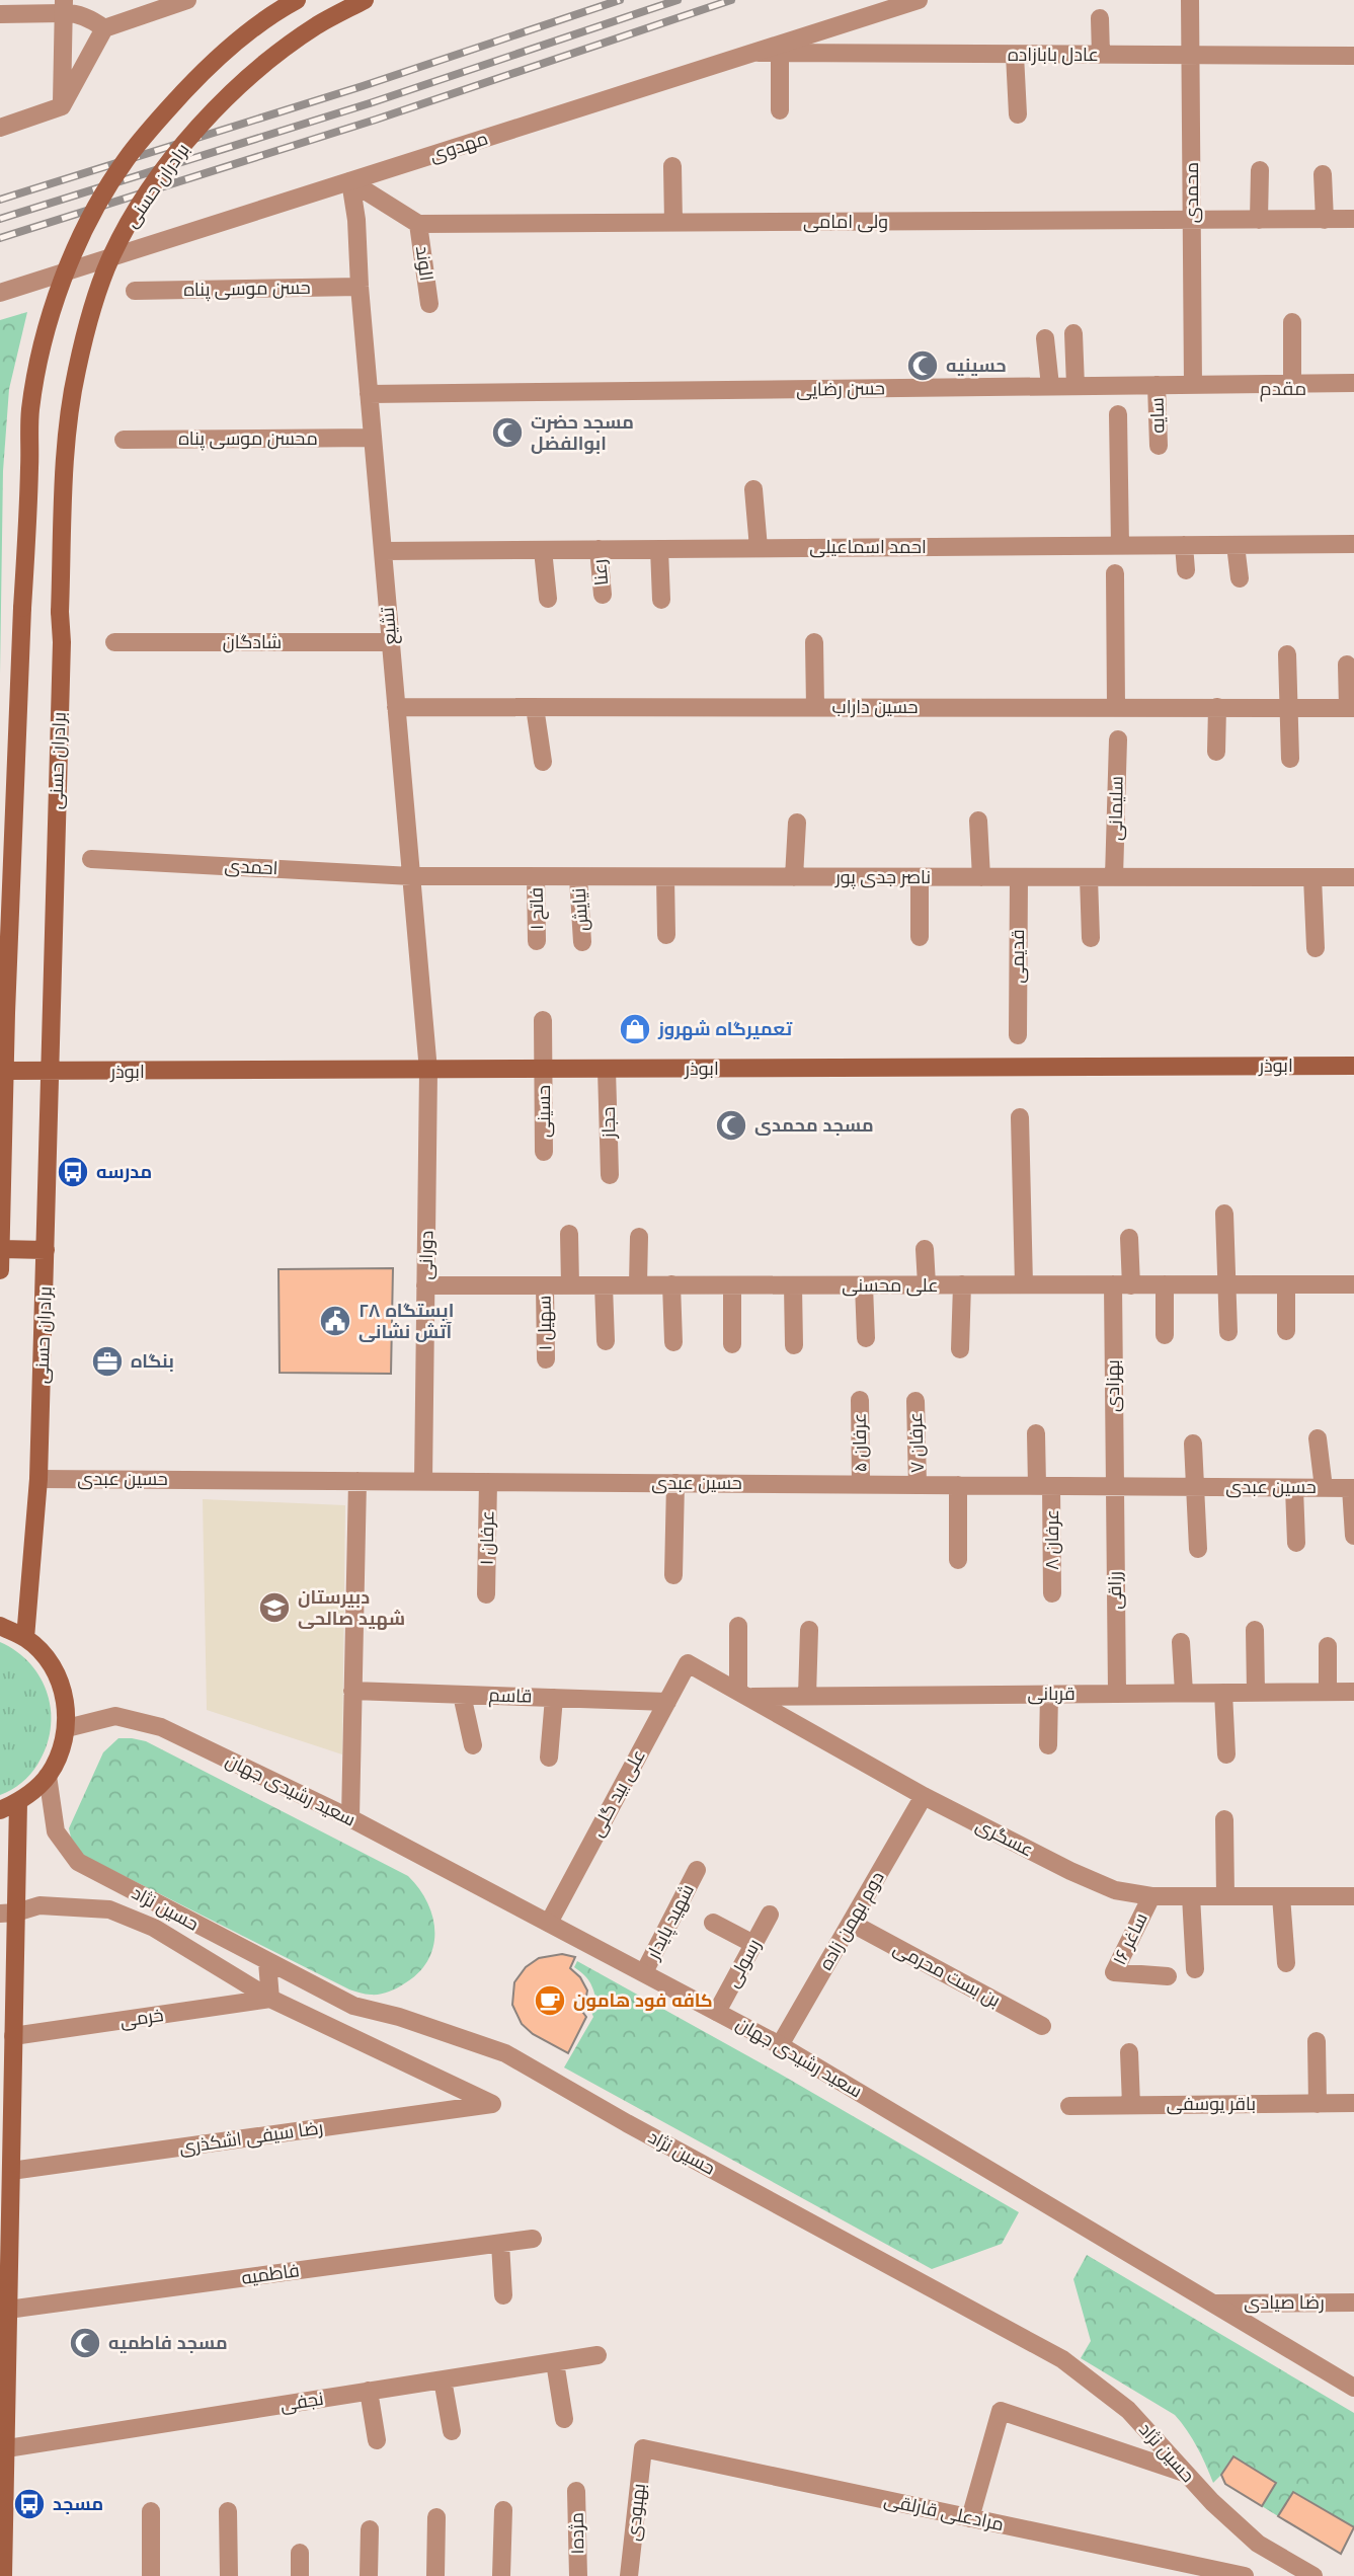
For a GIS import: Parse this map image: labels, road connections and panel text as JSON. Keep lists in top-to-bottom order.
{
  "streets": {
    "main road": ["برادران حسنی", "ابوذر"],
    "street": [
      "عادل بابازاده",
      "مهدوی",
      "محمدی",
      "ولی امامی",
      "الوند",
      "حسن موسی پناه",
      "حسن رضایی",
      "سایه",
      "محسن موسی پناه",
      "احمد اسماعیلی",
      "رعنا",
      "تشیع",
      "شادگان",
      "حسین داراب",
      "سلیمانی",
      "احمدی",
      "ناصر جدی پور",
      "فاتح ۱",
      "نیایش",
      "قدیمی",
      "حسینی",
      "حجاز",
      "دورانی",
      "علی محسنی",
      "سهیل ۱",
      "بهزادی",
      "عرفان ۵",
      "عرفان ۷",
      "حسین عبدی",
      "عرفان ۱",
      "عرفان ۸",
      "رزاقی",
      "قربانی",
      "قاسم",
      "سعید رشیدی جهان",
      "علی بید گلی",
      "عسگری",
      "حسین نژاد",
      "دوم بهمن زاده",
      "شهید پایدار",
      "ساغر ۱۶",
      "رسولی",
      "بن بست محرمی",
      "خرمی",
      "باقر یوسفی",
      "رضا سیفی اشکذری",
      "فاطمیه",
      "رضا صیادی",
      "نجفی",
      "بهبودی",
      "مرادعلی قارلقی",
      "مژده۱"
    ]
  },
  "crossings": [
    ["عادل بابازاده", "مهدوی"],
    ["عادل بابازاده", "محمدی"],
    ["مهدوی", "تشیع"],
    ["برادران حسنی", "ابوذر"],
    ["برادران حسنی", "حسین عبدی"],
    ["محمدی", "ولی امامی"],
    ["محمدی", "حسن رضایی"],
    ["ولی امامی", "الوند"],
    ["حسن موسی پناه", "تشیع"],
    ["حسن رضایی", "سایه"],
    ["حسن رضایی", "تشیع"],
    ["محسن موسی پناه", "تشیع"],
    ["احمد اسماعیلی", "رعنا"],
    ["احمد اسماعیلی", "تشیع"],
    ["تشیع", "شادگان"],
    ["تشیع", "حسین داراب"],
    ["تشیع", "احمدی"],
    ["تشیع", "ناصر جدی پور"],
    ["تشیع", "ابوذر"],
    ["تشیع", "دورانی"],
    ["سلیمانی", "ناصر جدی پور"],
    ["احمدی", "ناصر جدی پور"],
    ["ناصر جدی پور", "فاتح ۱"],
    ["ناصر جدی پور", "نیایش"],
    ["ناصر جدی پور", "قدیمی"],
    ["ابوذر", "حسینی"],
    ["ابوذر", "حجاز"],
    ["ابوذر", "دورانی"],
    ["دورانی", "علی محسنی"],
    ["دورانی", "حسین عبدی"],
    ["علی محسنی", "سهیل ۱"],
    ["علی محسنی", "بهزادی"],
    ["بهزادی", "حسین عبدی"],
    ["بهزادی", "رزاقی"],
    ["عرفان ۵", "حسین عبدی"],
    ["عرفان ۷", "حسین عبدی"],
    ["حسین عبدی", "عرفان ۱"],
    ["حسین عبدی", "عرفان ۸"],
    ["حسین عبدی", "رزاقی"],
    ["رزاقی", "قربانی"],
    ["قربانی", "عسگری"],
    ["قاسم", "علی بید گلی"],
    ["سعید رشیدی جهان", "علی بید گلی"],
    ["سعید رشیدی جهان", "دوم بهمن زاده"],
    ["سعید رشیدی جهان", "شهید پایدار"],
    ["سعید رشیدی جهان", "رسولی"],
    ["سعید رشیدی جهان", "رضا صیادی"],
    ["علی بید گلی", "عسگری"],
    ["عسگری", "دوم بهمن زاده"],
    ["عسگری", "ساغر ۱۶"],
    ["دوم بهمن زاده", "بن بست محرمی"],
    ["خرمی", "رضا سیفی اشکذری"],
    ["بهبودی", "مرادعلی قارلقی"]
  ],
  "districts": ["مقدم"],
  "places": {
    "mosque": [
      "حسینیه",
      "مسجد حضرت ابوالفضل",
      "مسجد محمدی",
      "مسجد فاطمیه"
    ],
    "shop": ["تعمیرگاه شهروز"],
    "bus stop": ["مدرسه", "مسجد"],
    "public building": ["ایستگاه ۲۸ آتش نشانی"],
    "office": ["بنگاه"],
    "school or university": ["دبیرستان شهید صالحی"],
    "cafe": ["کافه فود هامون"]
  }
}
